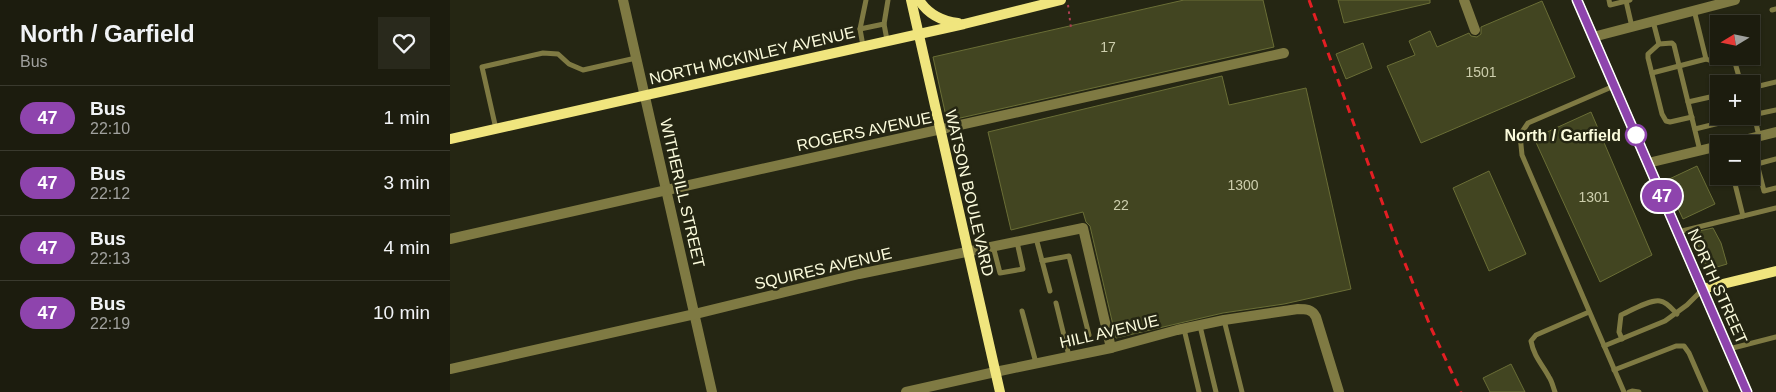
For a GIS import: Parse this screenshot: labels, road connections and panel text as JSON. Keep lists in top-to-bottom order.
{
  "streets": {
    "street": [
      "NORTH MCKINLEY AVENUE",
      "ROGERS AVENUE",
      "WITHERILL STREET",
      "WATSON BOULEVARD",
      "SQUIRES AVENUE",
      "NORTH STREET",
      "HILL AVENUE"
    ]
  },
  "crossings": [
    ["NORTH MCKINLEY AVENUE", "WITHERILL STREET"],
    ["NORTH MCKINLEY AVENUE", "WATSON BOULEVARD"],
    ["ROGERS AVENUE", "WITHERILL STREET"],
    ["ROGERS AVENUE", "WATSON BOULEVARD"],
    ["WITHERILL STREET", "SQUIRES AVENUE"],
    ["WATSON BOULEVARD", "SQUIRES AVENUE"],
    ["WATSON BOULEVARD", "HILL AVENUE"],
    ["SQUIRES AVENUE", "HILL AVENUE"]
  ],
  "places": ["North / Garfield"],
  "lines": ["bus line 47"],
  "house_numbers": [
    "17",
    "1501",
    "1300",
    "1301",
    "22"
  ],
  "north": "left",
  "page": {
    "heading": ["North / Garfield", "Bus"],
    "on_map": "47",
    "map_buttons": ["+", "−"],
    "list": [
      {
        "mark": "47",
        "name": "Bus",
        "note": "22:10",
        "value": "1 min"
      },
      {
        "mark": "47",
        "name": "Bus",
        "note": "22:12",
        "value": "3 min"
      },
      {
        "mark": "47",
        "name": "Bus",
        "note": "22:13",
        "value": "4 min"
      },
      {
        "mark": "47",
        "name": "Bus",
        "note": "22:19",
        "value": "10 min"
      }
    ]
  }
}
